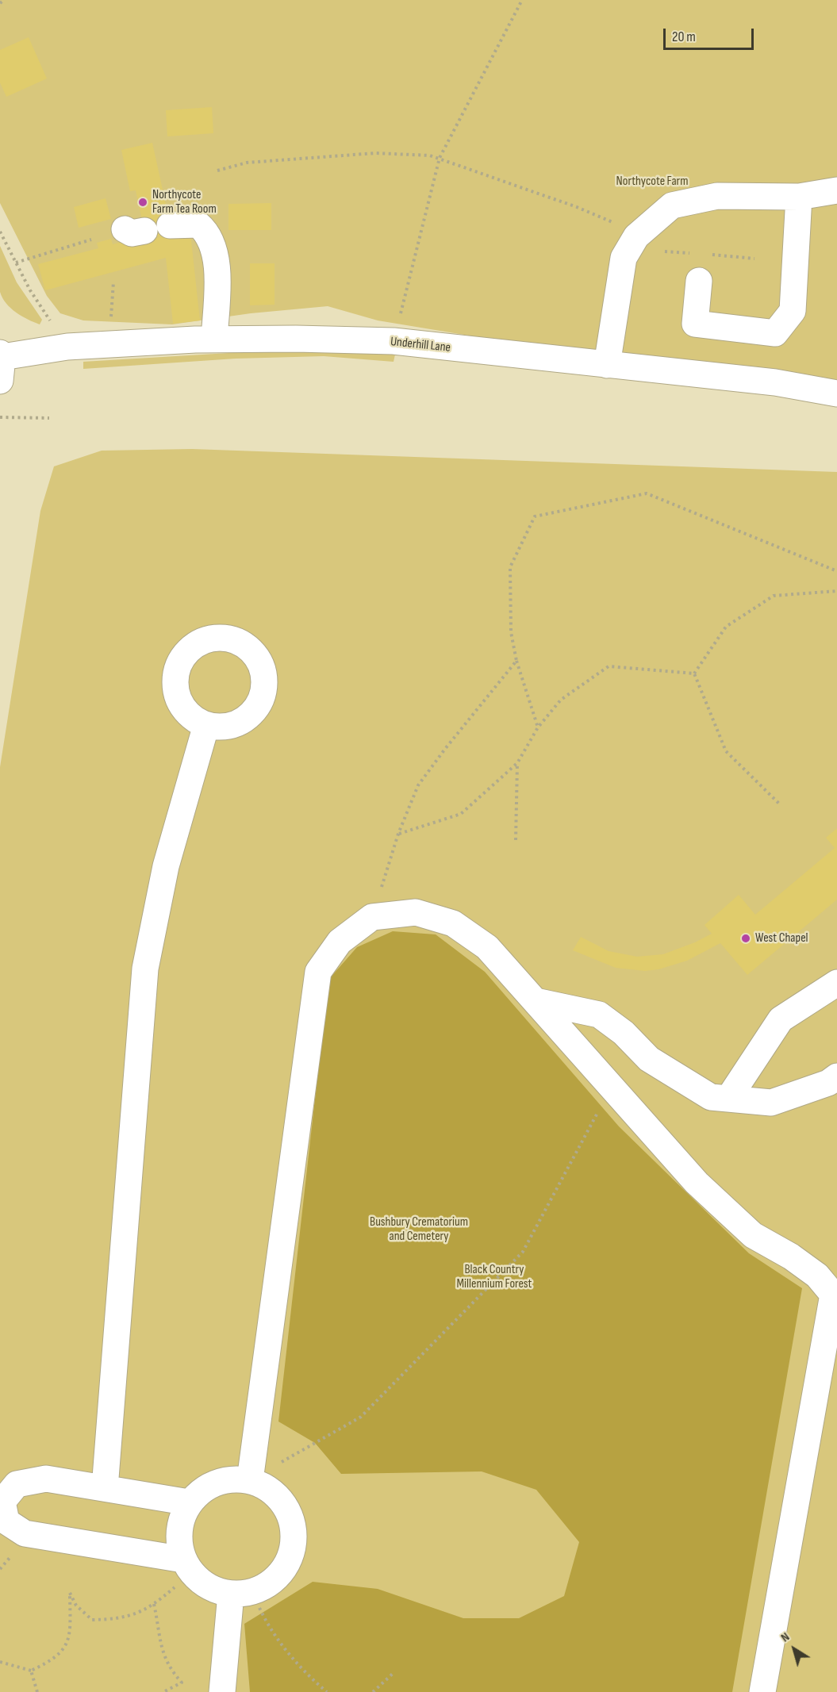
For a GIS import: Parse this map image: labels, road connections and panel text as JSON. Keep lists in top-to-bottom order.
{
  "streets": {
    "street": ["Underhill Lane"]
  },
  "parks": ["Northycote Farm", "Bushbury Crematorium and Cemetery", "Black Country Millennium Forest"],
  "places": ["Northycote Farm Tea Room", "West Chapel"],
  "scale_bar": "20 m",
  "north": "top left"
}
